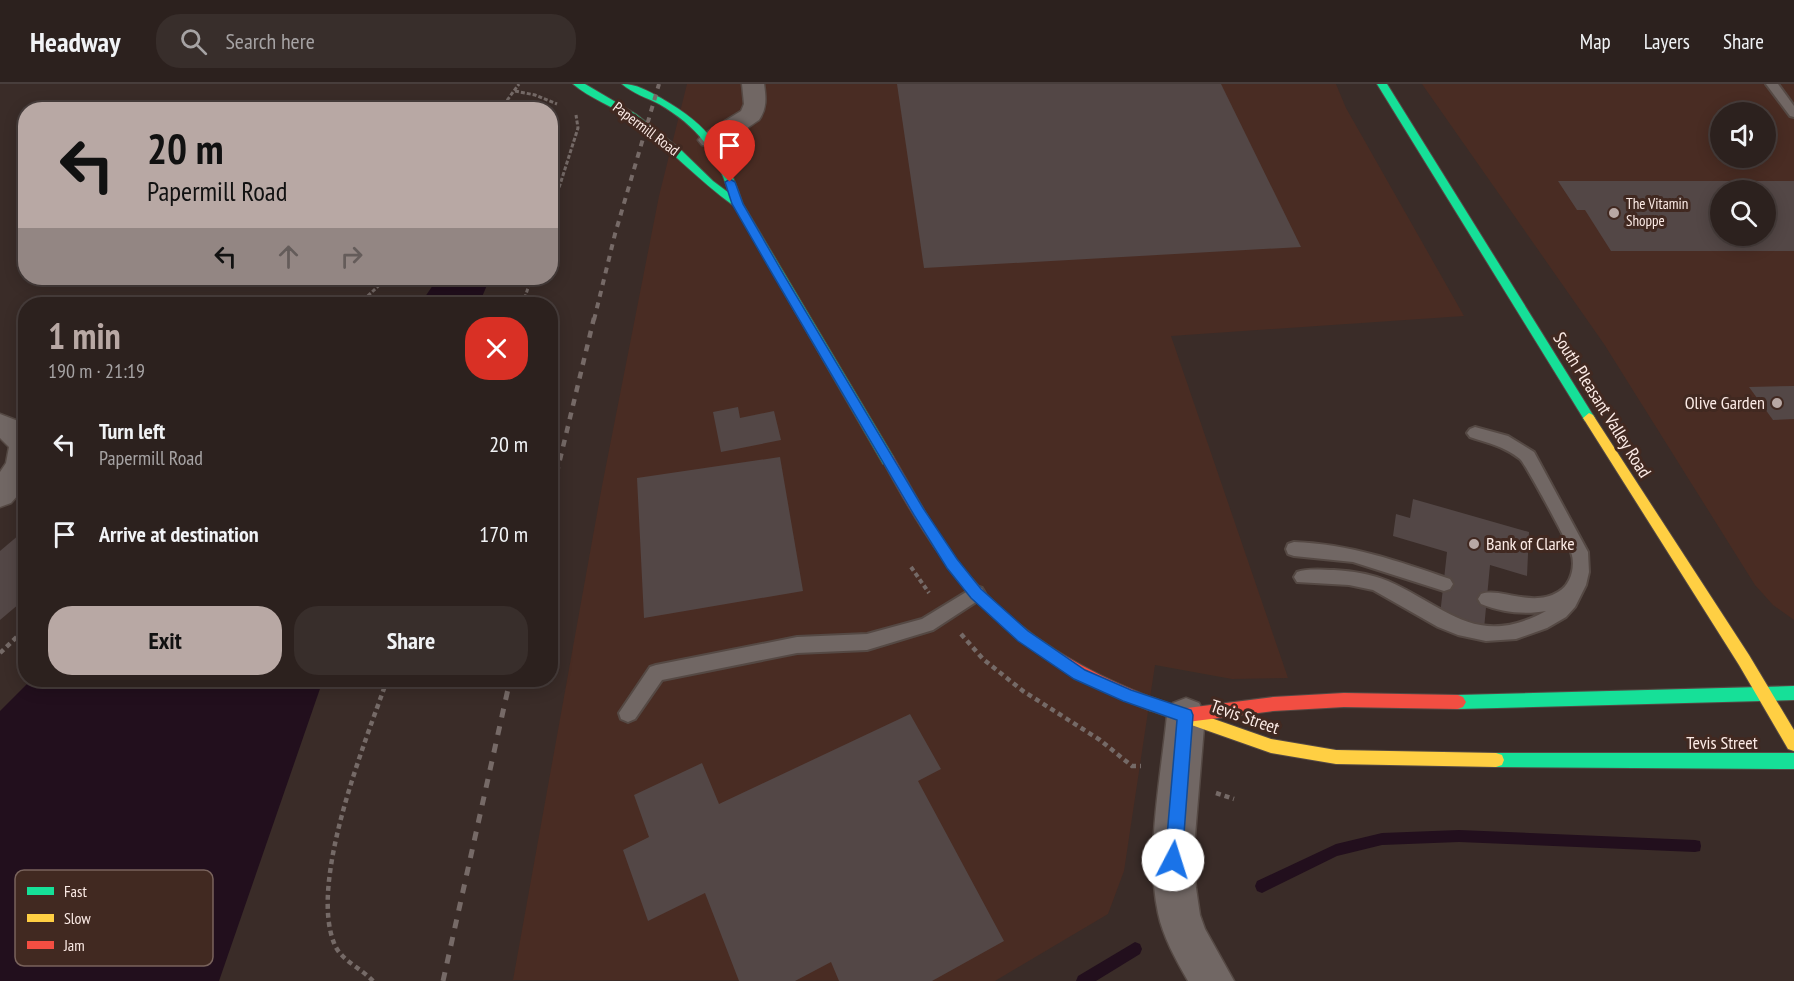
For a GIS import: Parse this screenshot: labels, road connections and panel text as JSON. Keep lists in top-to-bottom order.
{
  "streets": {
    "main road": ["Papermill Road", "South Pleasant Valley Road", "Tevis Street"]
  },
  "crossings": [
    ["Papermill Road", "Tevis Street"],
    ["South Pleasant Valley Road", "Tevis Street"]
  ],
  "places": ["The Vitamin Shoppe", "Olive Garden", "Bank of Clarke"],
  "legend": ["Fast", "Slow", "Jam"],
  "page": {
    "header": "Headway",
    "search": "Search here",
    "nav": ["Map", "Layers", "Share"],
    "turn": ["20 m", "Papermill Road"],
    "heading": ["1 min", "190 m · 21:19"],
    "list": [
      {
        "name": "Turn left",
        "note": "Papermill Road",
        "value": "20 m"
      },
      {
        "name": "Arrive at destination",
        "value": "170 m"
      }
    ],
    "buttons": ["Exit", "Share"]
  }
}
